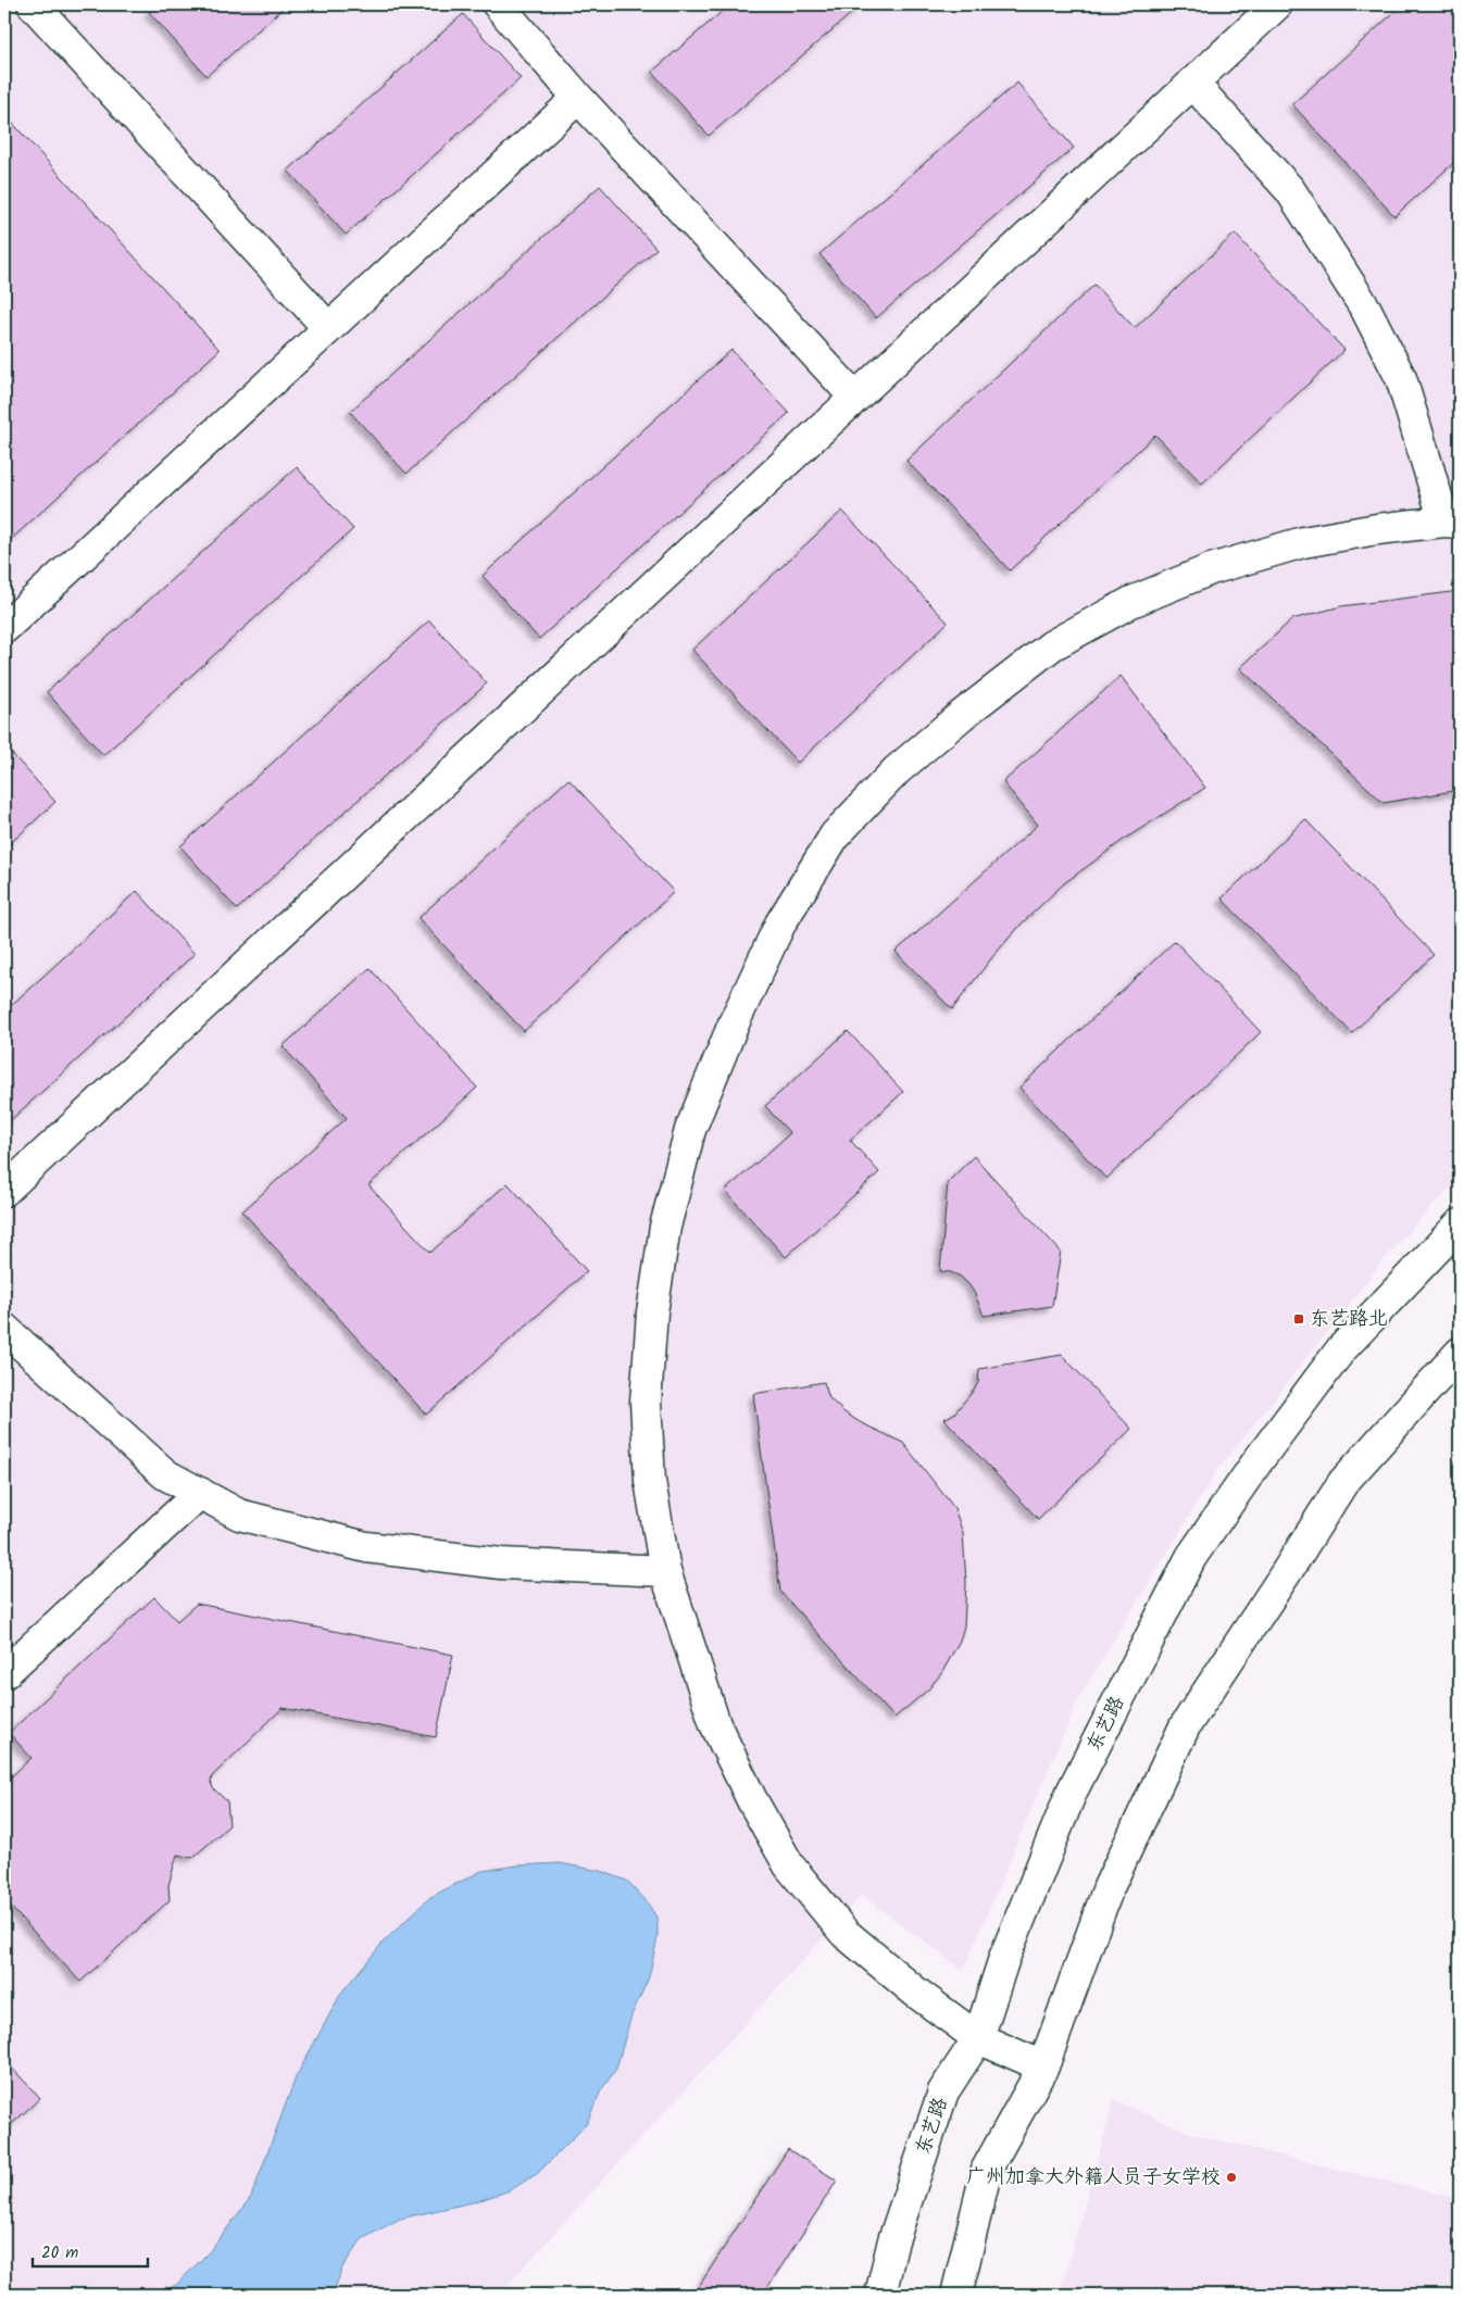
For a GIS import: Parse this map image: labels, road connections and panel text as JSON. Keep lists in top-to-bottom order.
{
  "streets": {
    "street": ["东艺路"]
  },
  "places": {
    "transit": ["东艺路北"],
    "other": ["广州加拿大外籍人员子女学校"]
  },
  "scale_bar": "20 m"
}
